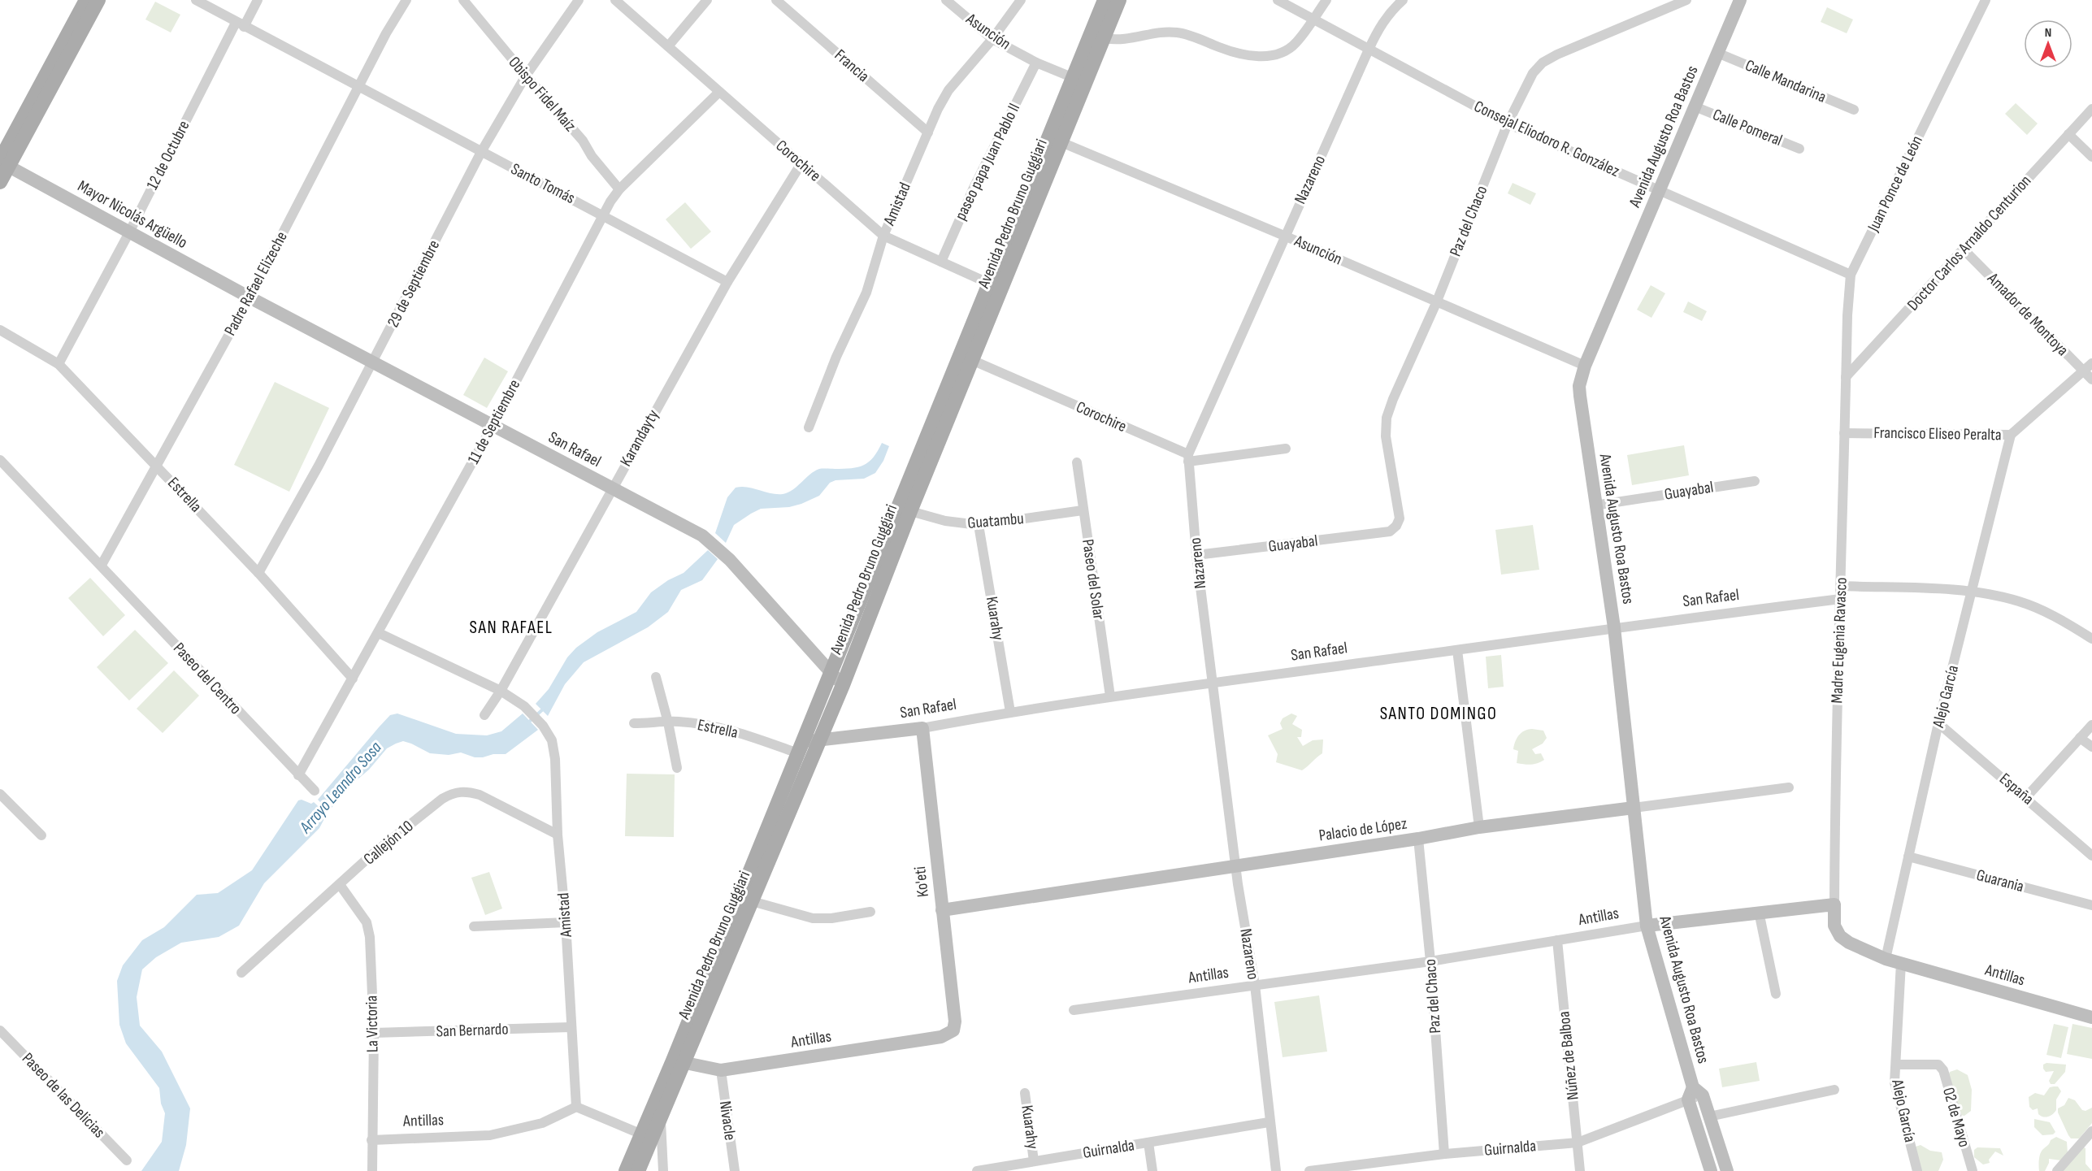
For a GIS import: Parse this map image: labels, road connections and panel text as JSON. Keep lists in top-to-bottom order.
{
  "streets": {
    "main road": ["Avenida Pedro Bruno Guggiari"],
    "street": [
      "Asunción",
      "Francia",
      "Calle Mandarina",
      "Obispo Fidel Maíz",
      "Calle Pomeral",
      "Avenida Augusto Roa Bastos",
      "Consejal Eliodoro R. González",
      "12 de Octubre",
      "Corochire",
      "paseo papa Juan Pablo II",
      "Nazareno",
      "Santo Tomás",
      "Juan Ponce de León",
      "Amistad",
      "Mayor Nicolás Argüello",
      "Paz del Chaco",
      "Doctor Carlos Arnaldo Centurion",
      "Padre Rafael Elizeche",
      "29 de Septiembre",
      "Amador de Montoya",
      "11 de Septiembre",
      "Francisco Eliseo Peralta",
      "Karandayty",
      "San Rafael",
      "Guayabal",
      "Estrella",
      "Guatambu",
      "Paseo del Solar",
      "Kuarahy",
      "Madre Eugenia Ravasco",
      "Paseo del Centro",
      "Alejo García",
      "España",
      "Palacio de López",
      "Callejón 10",
      "Guarania",
      "Ko'eti",
      "Antillas",
      "La Victoria",
      "San Bernardo",
      "Núñez de Balboa",
      "Paseo de las Delicias",
      "02 de Mayo",
      "Nivacle",
      "Guirnalda"
    ]
  },
  "crossings": [
    ["Asunción", "Avenida Augusto Roa Bastos"],
    ["Asunción", "paseo papa Juan Pablo II"],
    ["Asunción", "Nazareno"],
    ["Asunción", "Amistad"],
    ["Asunción", "Avenida Pedro Bruno Guggiari"],
    ["Asunción", "Paz del Chaco"],
    ["Francia", "Amistad"],
    ["Calle Mandarina", "Avenida Augusto Roa Bastos"],
    ["Obispo Fidel Maíz", "29 de Septiembre"],
    ["Obispo Fidel Maíz", "11 de Septiembre"],
    ["Calle Pomeral", "Avenida Augusto Roa Bastos"],
    ["Avenida Augusto Roa Bastos", "Consejal Eliodoro R. González"],
    ["Avenida Augusto Roa Bastos", "San Rafael"],
    ["Avenida Augusto Roa Bastos", "Guayabal"],
    ["Avenida Augusto Roa Bastos", "Palacio de López"],
    ["Avenida Augusto Roa Bastos", "Antillas"],
    ["Avenida Augusto Roa Bastos", "Guirnalda"],
    ["Consejal Eliodoro R. González", "Nazareno"],
    ["Consejal Eliodoro R. González", "Juan Ponce de León"],
    ["Consejal Eliodoro R. González", "Paz del Chaco"],
    ["12 de Octubre", "Santo Tomás"],
    ["12 de Octubre", "Mayor Nicolás Argüello"],
    ["12 de Octubre", "Estrella"],
    ["Corochire", "paseo papa Juan Pablo II"],
    ["Corochire", "Nazareno"],
    ["Corochire", "Amistad"],
    ["Corochire", "Avenida Pedro Bruno Guggiari"],
    ["Corochire", "11 de Septiembre"],
    ["Corochire", "Karandayty"],
    ["Nazareno", "San Rafael"],
    ["Nazareno", "Guayabal"],
    ["Nazareno", "Palacio de López"],
    ["Nazareno", "Antillas"],
    ["Nazareno", "Guirnalda"],
    ["Santo Tomás", "Padre Rafael Elizeche"],
    ["Santo Tomás", "29 de Septiembre"],
    ["Santo Tomás", "11 de Septiembre"],
    ["Santo Tomás", "Karandayty"],
    ["Juan Ponce de León", "Doctor Carlos Arnaldo Centurion"],
    ["Juan Ponce de León", "Madre Eugenia Ravasco"],
    ["Amistad", "Karandayty"],
    ["Amistad", "Callejón 10"],
    ["Amistad", "Antillas"],
    ["Amistad", "San Bernardo"],
    ["Avenida Pedro Bruno Guggiari", "San Rafael"],
    ["Avenida Pedro Bruno Guggiari", "Estrella"],
    ["Avenida Pedro Bruno Guggiari", "Guatambu"],
    ["Avenida Pedro Bruno Guggiari", "Antillas"],
    ["Mayor Nicolás Argüello", "Padre Rafael Elizeche"],
    ["Mayor Nicolás Argüello", "San Rafael"],
    ["Paz del Chaco", "Guayabal"],
    ["Paz del Chaco", "Palacio de López"],
    ["Paz del Chaco", "Antillas"],
    ["Paz del Chaco", "Guirnalda"],
    ["Doctor Carlos Arnaldo Centurion", "Amador de Montoya"],
    ["Doctor Carlos Arnaldo Centurion", "Madre Eugenia Ravasco"],
    ["Padre Rafael Elizeche", "San Rafael"],
    ["Padre Rafael Elizeche", "Estrella"],
    ["Padre Rafael Elizeche", "Paseo del Centro"],
    ["29 de Septiembre", "San Rafael"],
    ["29 de Septiembre", "Estrella"],
    ["Amador de Montoya", "Francisco Eliseo Peralta"],
    ["11 de Septiembre", "San Rafael"],
    ["11 de Septiembre", "Estrella"],
    ["11 de Septiembre", "Paseo del Centro"],
    ["Francisco Eliseo Peralta", "Madre Eugenia Ravasco"],
    ["Francisco Eliseo Peralta", "Alejo García"],
    ["Karandayty", "San Rafael"],
    ["San Rafael", "Estrella"],
    ["San Rafael", "Paseo del Solar"],
    ["San Rafael", "Kuarahy"],
    ["San Rafael", "Madre Eugenia Ravasco"],
    ["San Rafael", "Ko'eti"],
    ["Guatambu", "Paseo del Solar"],
    ["Guatambu", "Kuarahy"],
    ["Kuarahy", "Guirnalda"],
    ["Madre Eugenia Ravasco", "Antillas"],
    ["Alejo García", "España"],
    ["Alejo García", "Guarania"],
    ["Alejo García", "Antillas"],
    ["Alejo García", "02 de Mayo"],
    ["Palacio de López", "Ko'eti"],
    ["Callejón 10", "La Victoria"],
    ["Ko'eti", "Antillas"],
    ["Antillas", "La Victoria"],
    ["Antillas", "Núñez de Balboa"],
    ["Antillas", "Nivacle"],
    ["La Victoria", "San Bernardo"],
    ["Núñez de Balboa", "Guirnalda"]
  ],
  "districts": ["SAN RAFAEL", "SANTO DOMINGO"],
  "water": ["Arroyo Leandro Sosa"],
  "north": "top"
}
